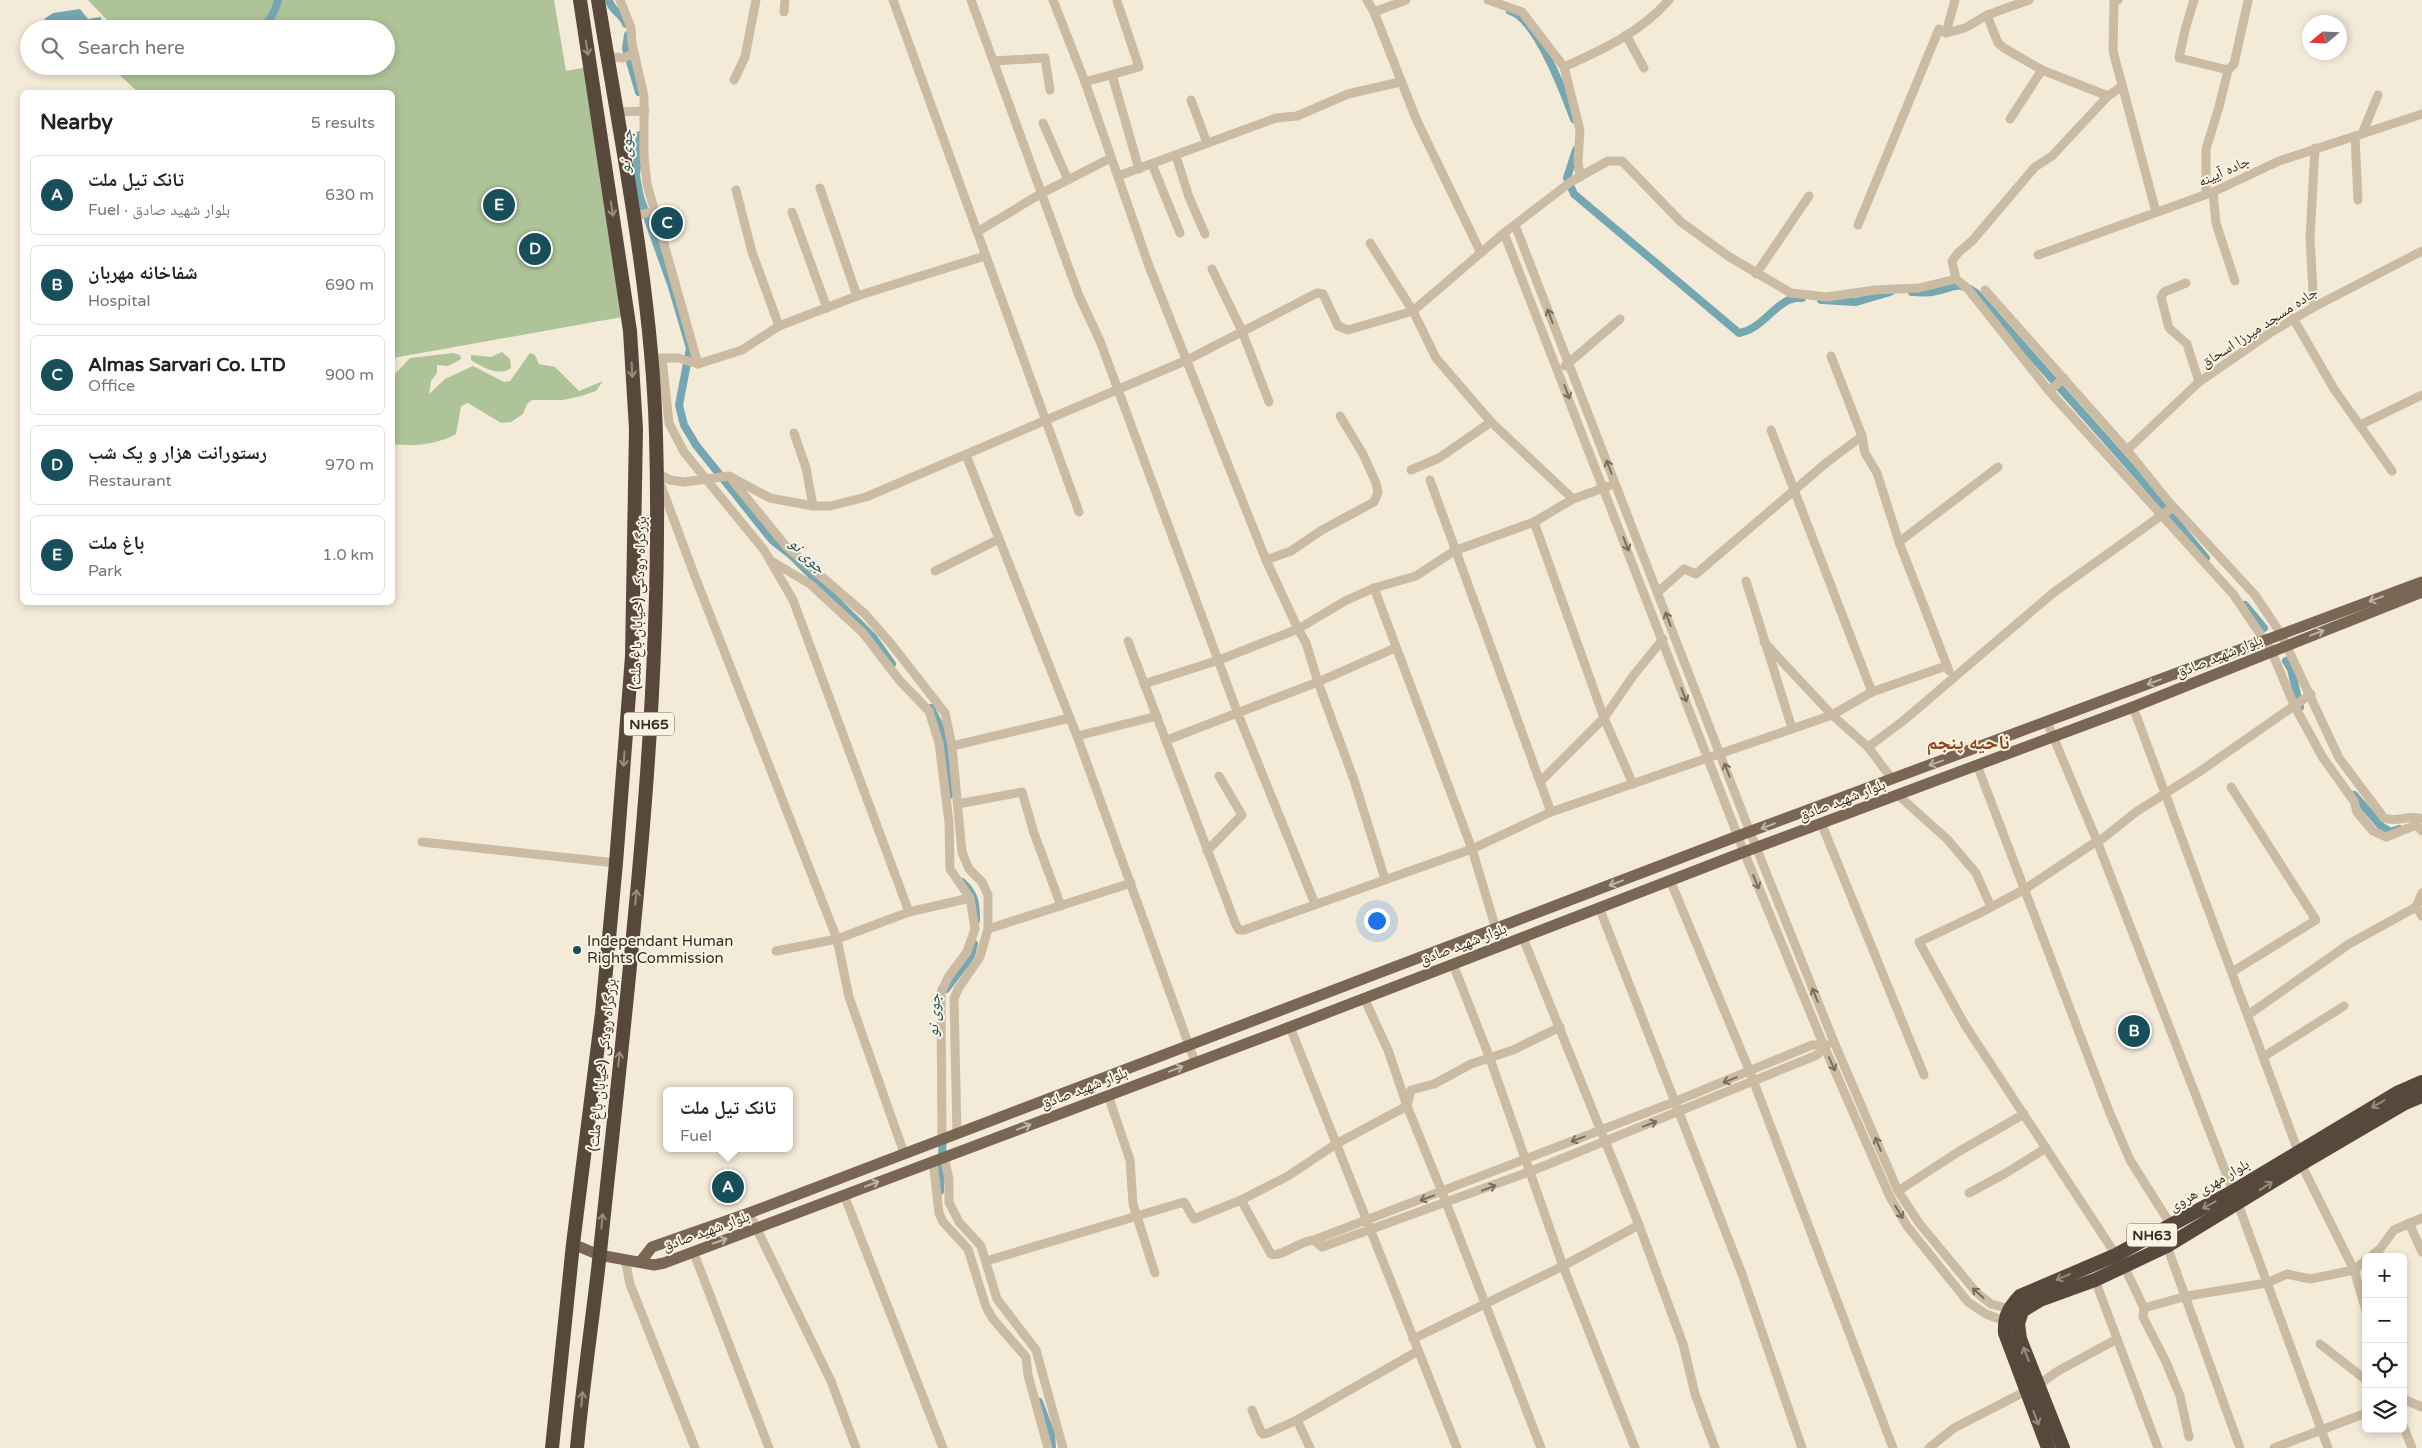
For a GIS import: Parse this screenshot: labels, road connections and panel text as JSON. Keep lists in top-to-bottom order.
{
  "streets": {
    "highway": [
      "بزرگراه رودکی (خیابان باغ ملت)",
      "NH65",
      "بلوار مهری هروی",
      "NH63"
    ],
    "main road": ["بلوار شهید صادق"],
    "street": ["جاده آیینه", "جاده مسجد ميرزا اسحاق"]
  },
  "districts": ["ناحیه پنجم"],
  "water": ["جوی نو"],
  "places": ["Independant Human Rights Commission"],
  "north": "left",
  "page": {
    "search": "Search here",
    "heading": ["Nearby", "5 results"],
    "list": [
      {
        "mark": "A",
        "name": "تانک تیل ملت",
        "note": "Fuel · بلوار شهید صادق",
        "value": "630 m"
      },
      {
        "mark": "B",
        "name": "شفاخانه مهربان",
        "note": "Hospital",
        "value": "690 m"
      },
      {
        "mark": "C",
        "name": "Almas Sarvari Co. LTD",
        "note": "Office",
        "value": "900 m"
      },
      {
        "mark": "D",
        "name": "رستورانت هزار و یک شب",
        "note": "Restaurant",
        "value": "970 m"
      },
      {
        "mark": "E",
        "name": "باغ ملت",
        "note": "Park",
        "value": "1.0 km"
      }
    ],
    "pins": [
      "E",
      "C",
      "D",
      "B",
      "A"
    ],
    "popup": ["تانک تیل ملت", "Fuel"],
    "map_buttons": ["+", "−"]
  }
}
